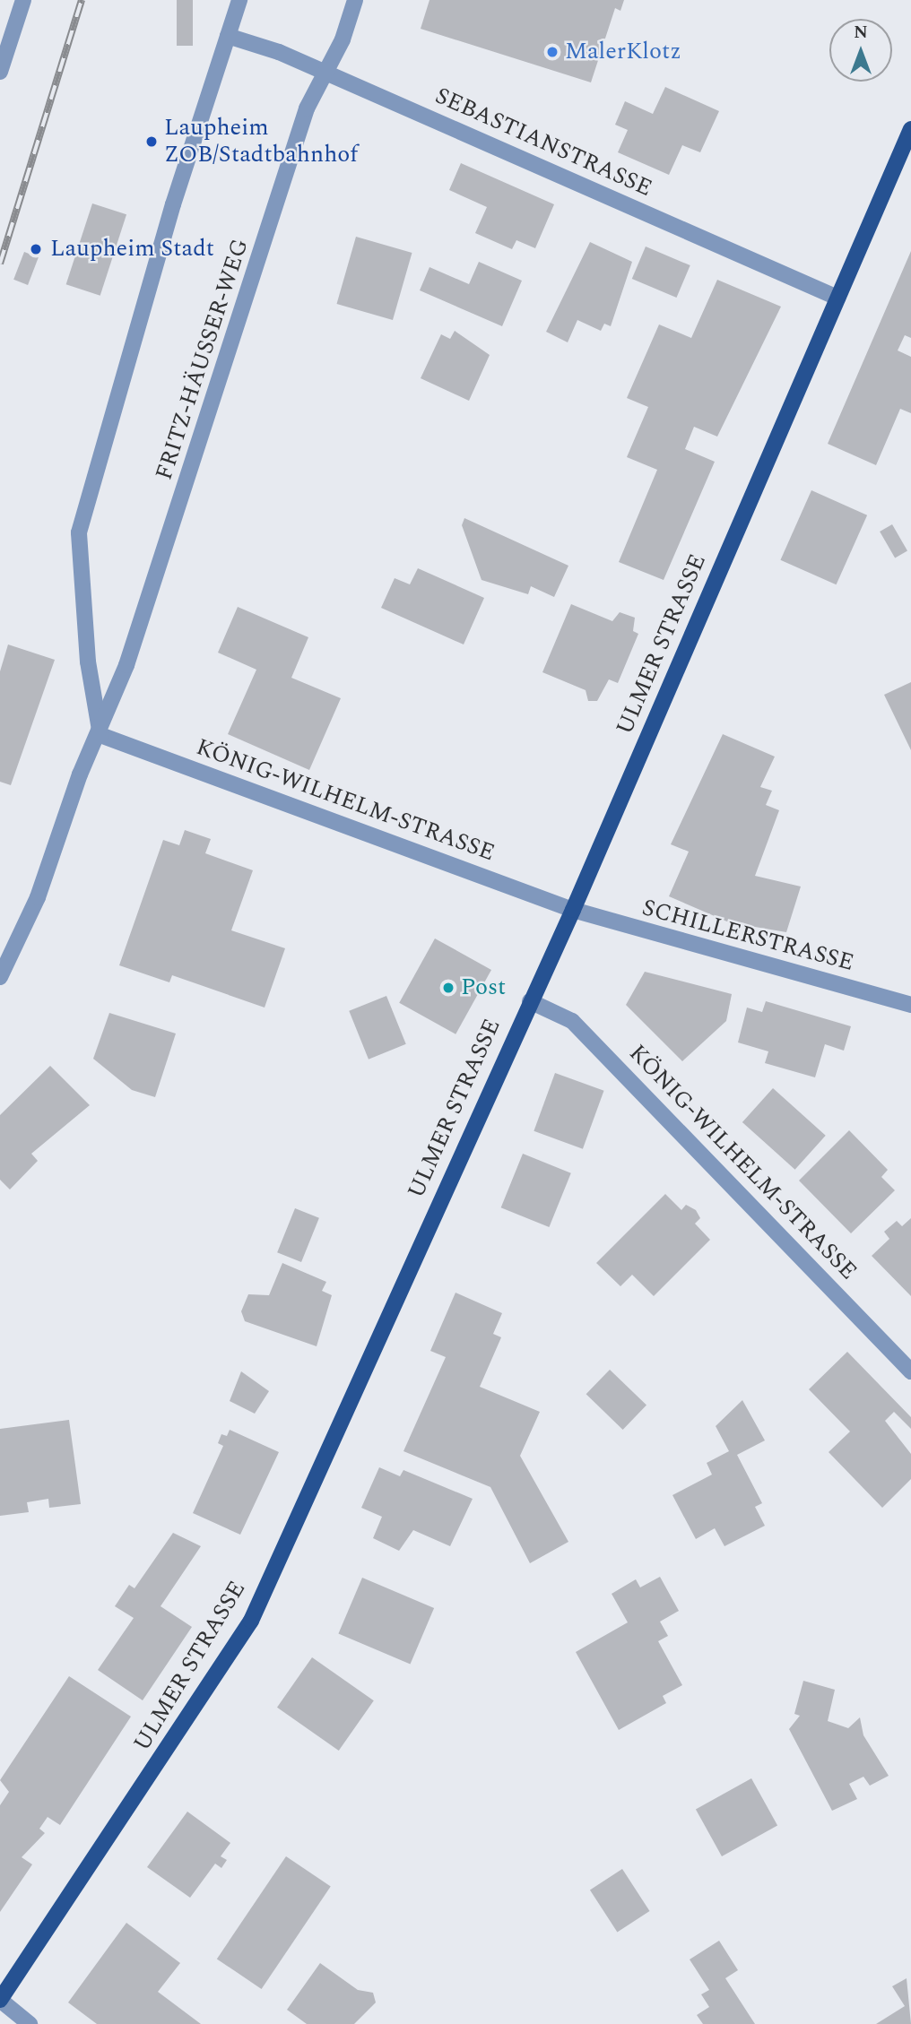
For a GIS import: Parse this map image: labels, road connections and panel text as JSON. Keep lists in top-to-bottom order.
{
  "streets": {
    "main road": ["ULMER STRASSE"],
    "street": [
      "SEBASTIANSTRASSE",
      "FRITZ-HÄUSSER-WEG",
      "KÖNIG-WILHELM-STRASSE",
      "SCHILLERSTRASSE"
    ]
  },
  "crossings": [
    ["SEBASTIANSTRASSE", "FRITZ-HÄUSSER-WEG"],
    ["SEBASTIANSTRASSE", "ULMER STRASSE"],
    ["FRITZ-HÄUSSER-WEG", "KÖNIG-WILHELM-STRASSE"],
    ["ULMER STRASSE", "KÖNIG-WILHELM-STRASSE"],
    ["ULMER STRASSE", "SCHILLERSTRASSE"],
    ["KÖNIG-WILHELM-STRASSE", "SCHILLERSTRASSE"]
  ],
  "places": [
    "MalerKlotz",
    "Laupheim ZOB/Stadtbahnhof",
    "Laupheim Stadt",
    "Post"
  ],
  "north": "top"
}
